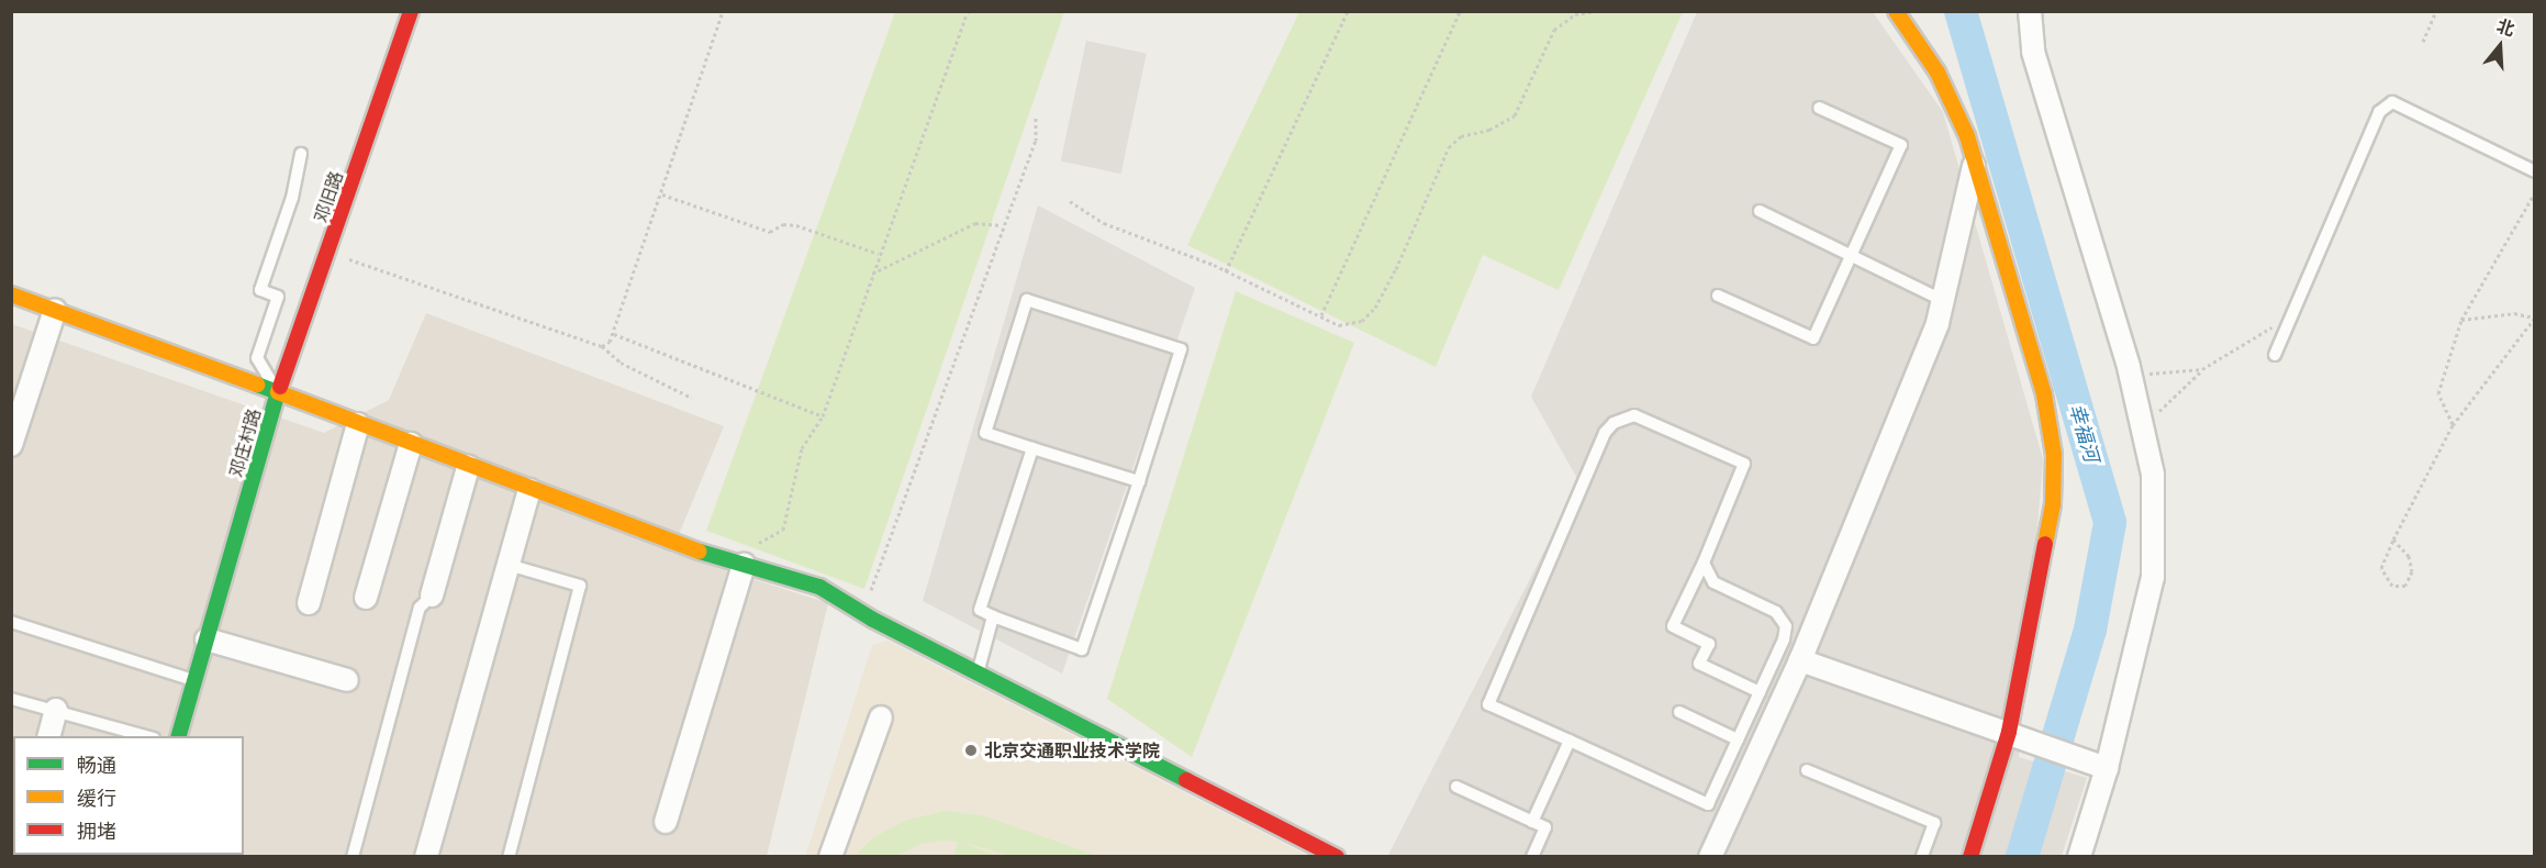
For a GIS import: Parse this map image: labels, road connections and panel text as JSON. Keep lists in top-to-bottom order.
{
  "streets": {
    "street": ["邓旧路", "邓庄村路"]
  },
  "crossings": [
    ["邓旧路", "邓庄村路"]
  ],
  "water": ["幸福河"],
  "places": ["北京交通职业技术学院"],
  "legend": ["畅通", "缓行", "拥堵"],
  "north": "top"
}
